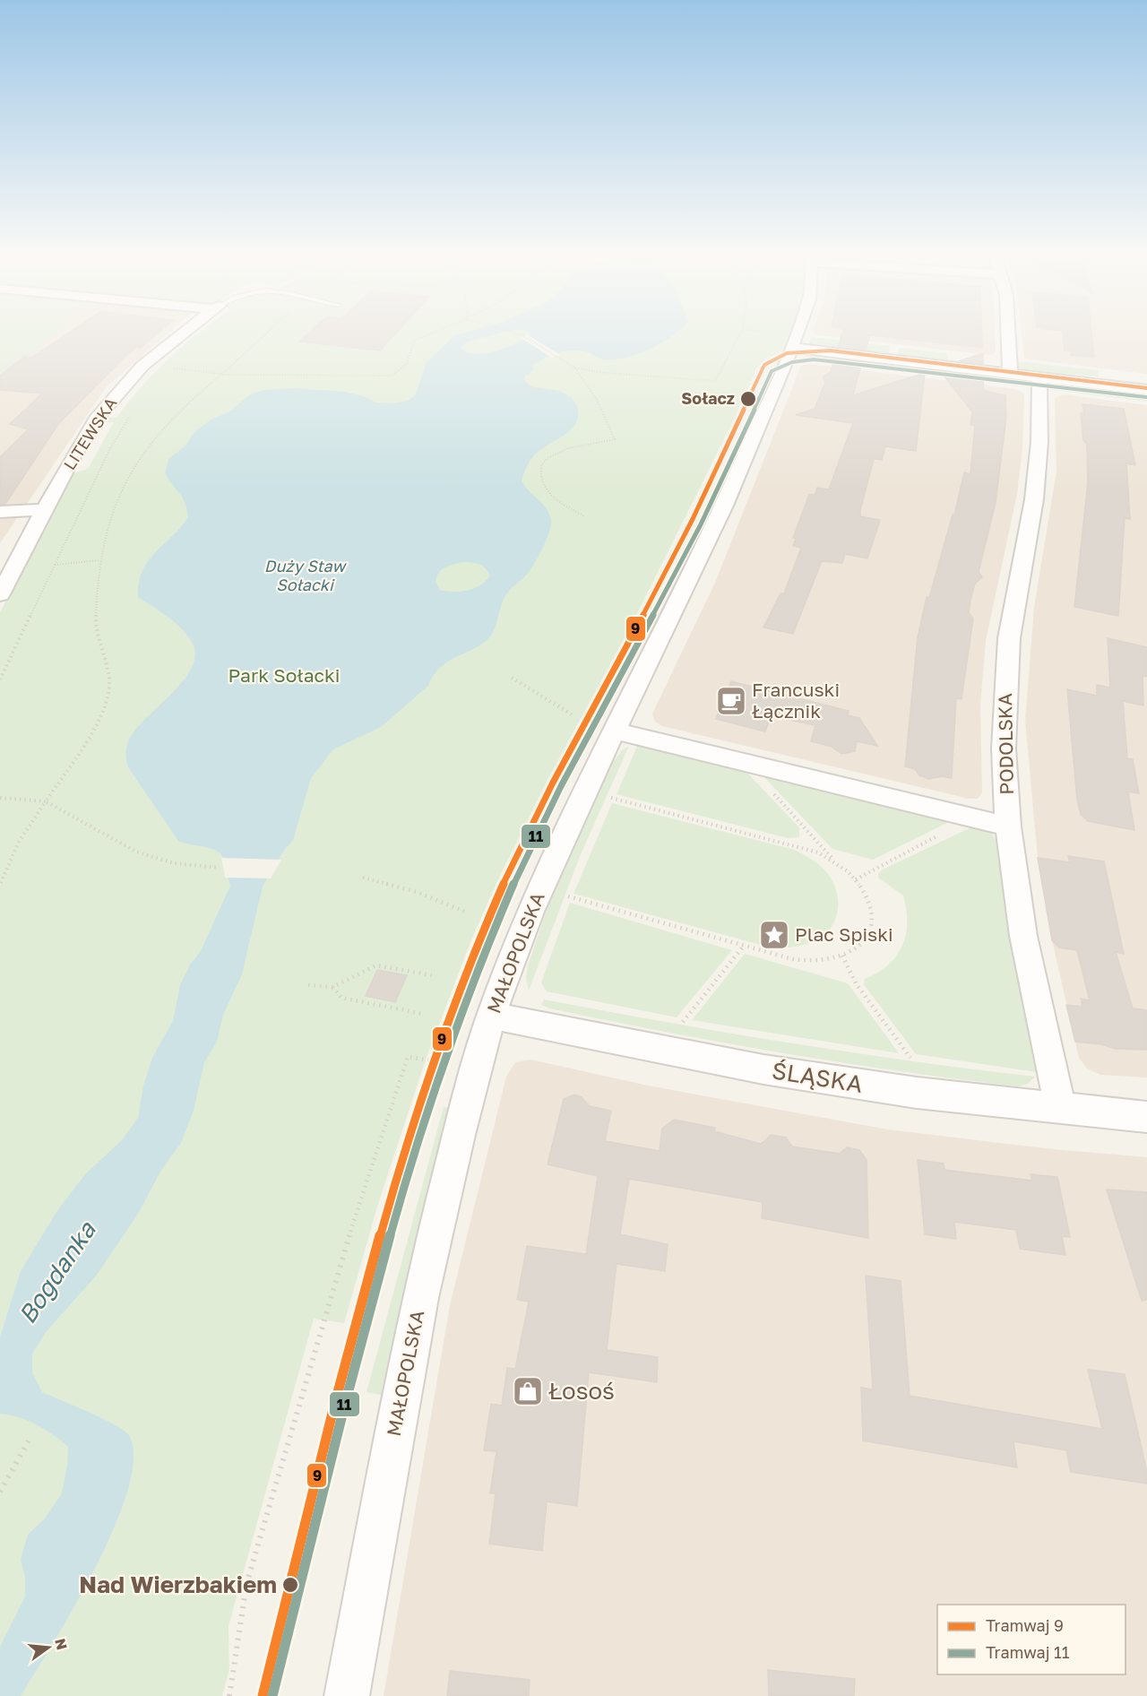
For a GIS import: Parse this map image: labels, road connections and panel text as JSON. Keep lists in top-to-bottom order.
{
  "streets": {
    "street": [
      "LITEWSKA",
      "PODOLSKA",
      "MAŁOPOLSKA",
      "ŚLĄSKA"
    ]
  },
  "crossings": [
    ["PODOLSKA", "ŚLĄSKA"],
    ["MAŁOPOLSKA", "ŚLĄSKA"]
  ],
  "water": ["Duży Staw Sołacki", "Bogdanka"],
  "parks": ["Park Sołacki"],
  "places": {
    "other": ["Sołacz", "Nad Wierzbakiem"],
    "cafe": ["Francuski Łącznik"],
    "place": ["Plac Spiski"],
    "shop": ["Łosoś"]
  },
  "lines": ["tram line 9", "tram line 11"],
  "legend": ["Tramwaj 9", "Tramwaj 11"],
  "north": "right"
}
